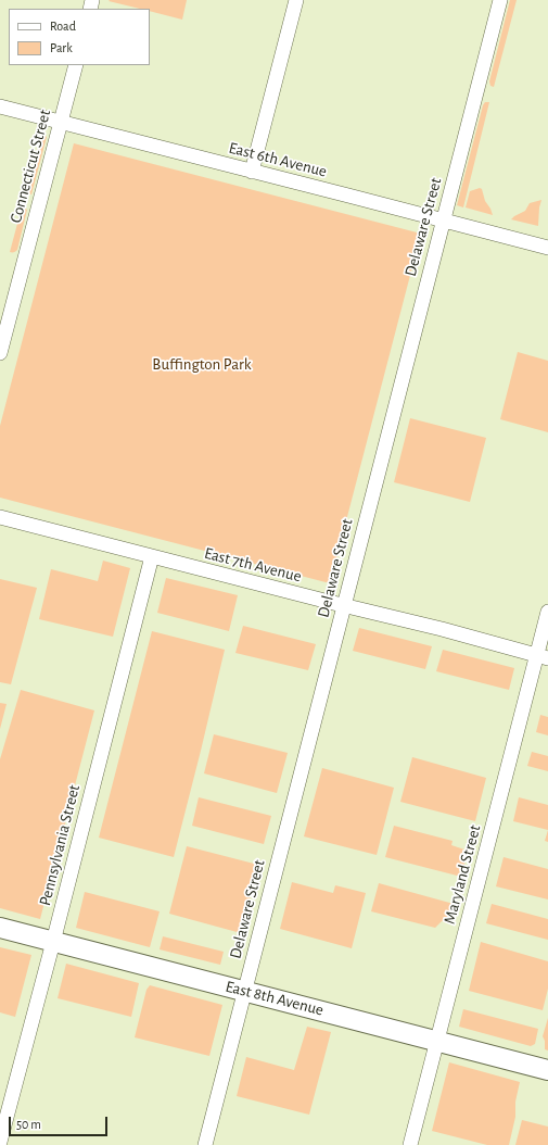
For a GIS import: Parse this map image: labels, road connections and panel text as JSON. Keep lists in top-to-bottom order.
{
  "streets": {
    "street": [
      "East 6th Avenue",
      "Connecticut Street",
      "Delaware Street",
      "East 7th Avenue",
      "Pennsylvania Street",
      "Maryland Street",
      "East 8th Avenue"
    ]
  },
  "crossings": [
    ["East 6th Avenue", "Connecticut Street"],
    ["East 6th Avenue", "Delaware Street"],
    ["Delaware Street", "East 7th Avenue"],
    ["Delaware Street", "East 8th Avenue"],
    ["East 7th Avenue", "Pennsylvania Street"],
    ["East 7th Avenue", "Maryland Street"],
    ["Pennsylvania Street", "East 8th Avenue"],
    ["Maryland Street", "East 8th Avenue"]
  ],
  "parks": ["Buffington Park"],
  "legend": ["Road", "Park"],
  "scale_bar": "50 m"
}
